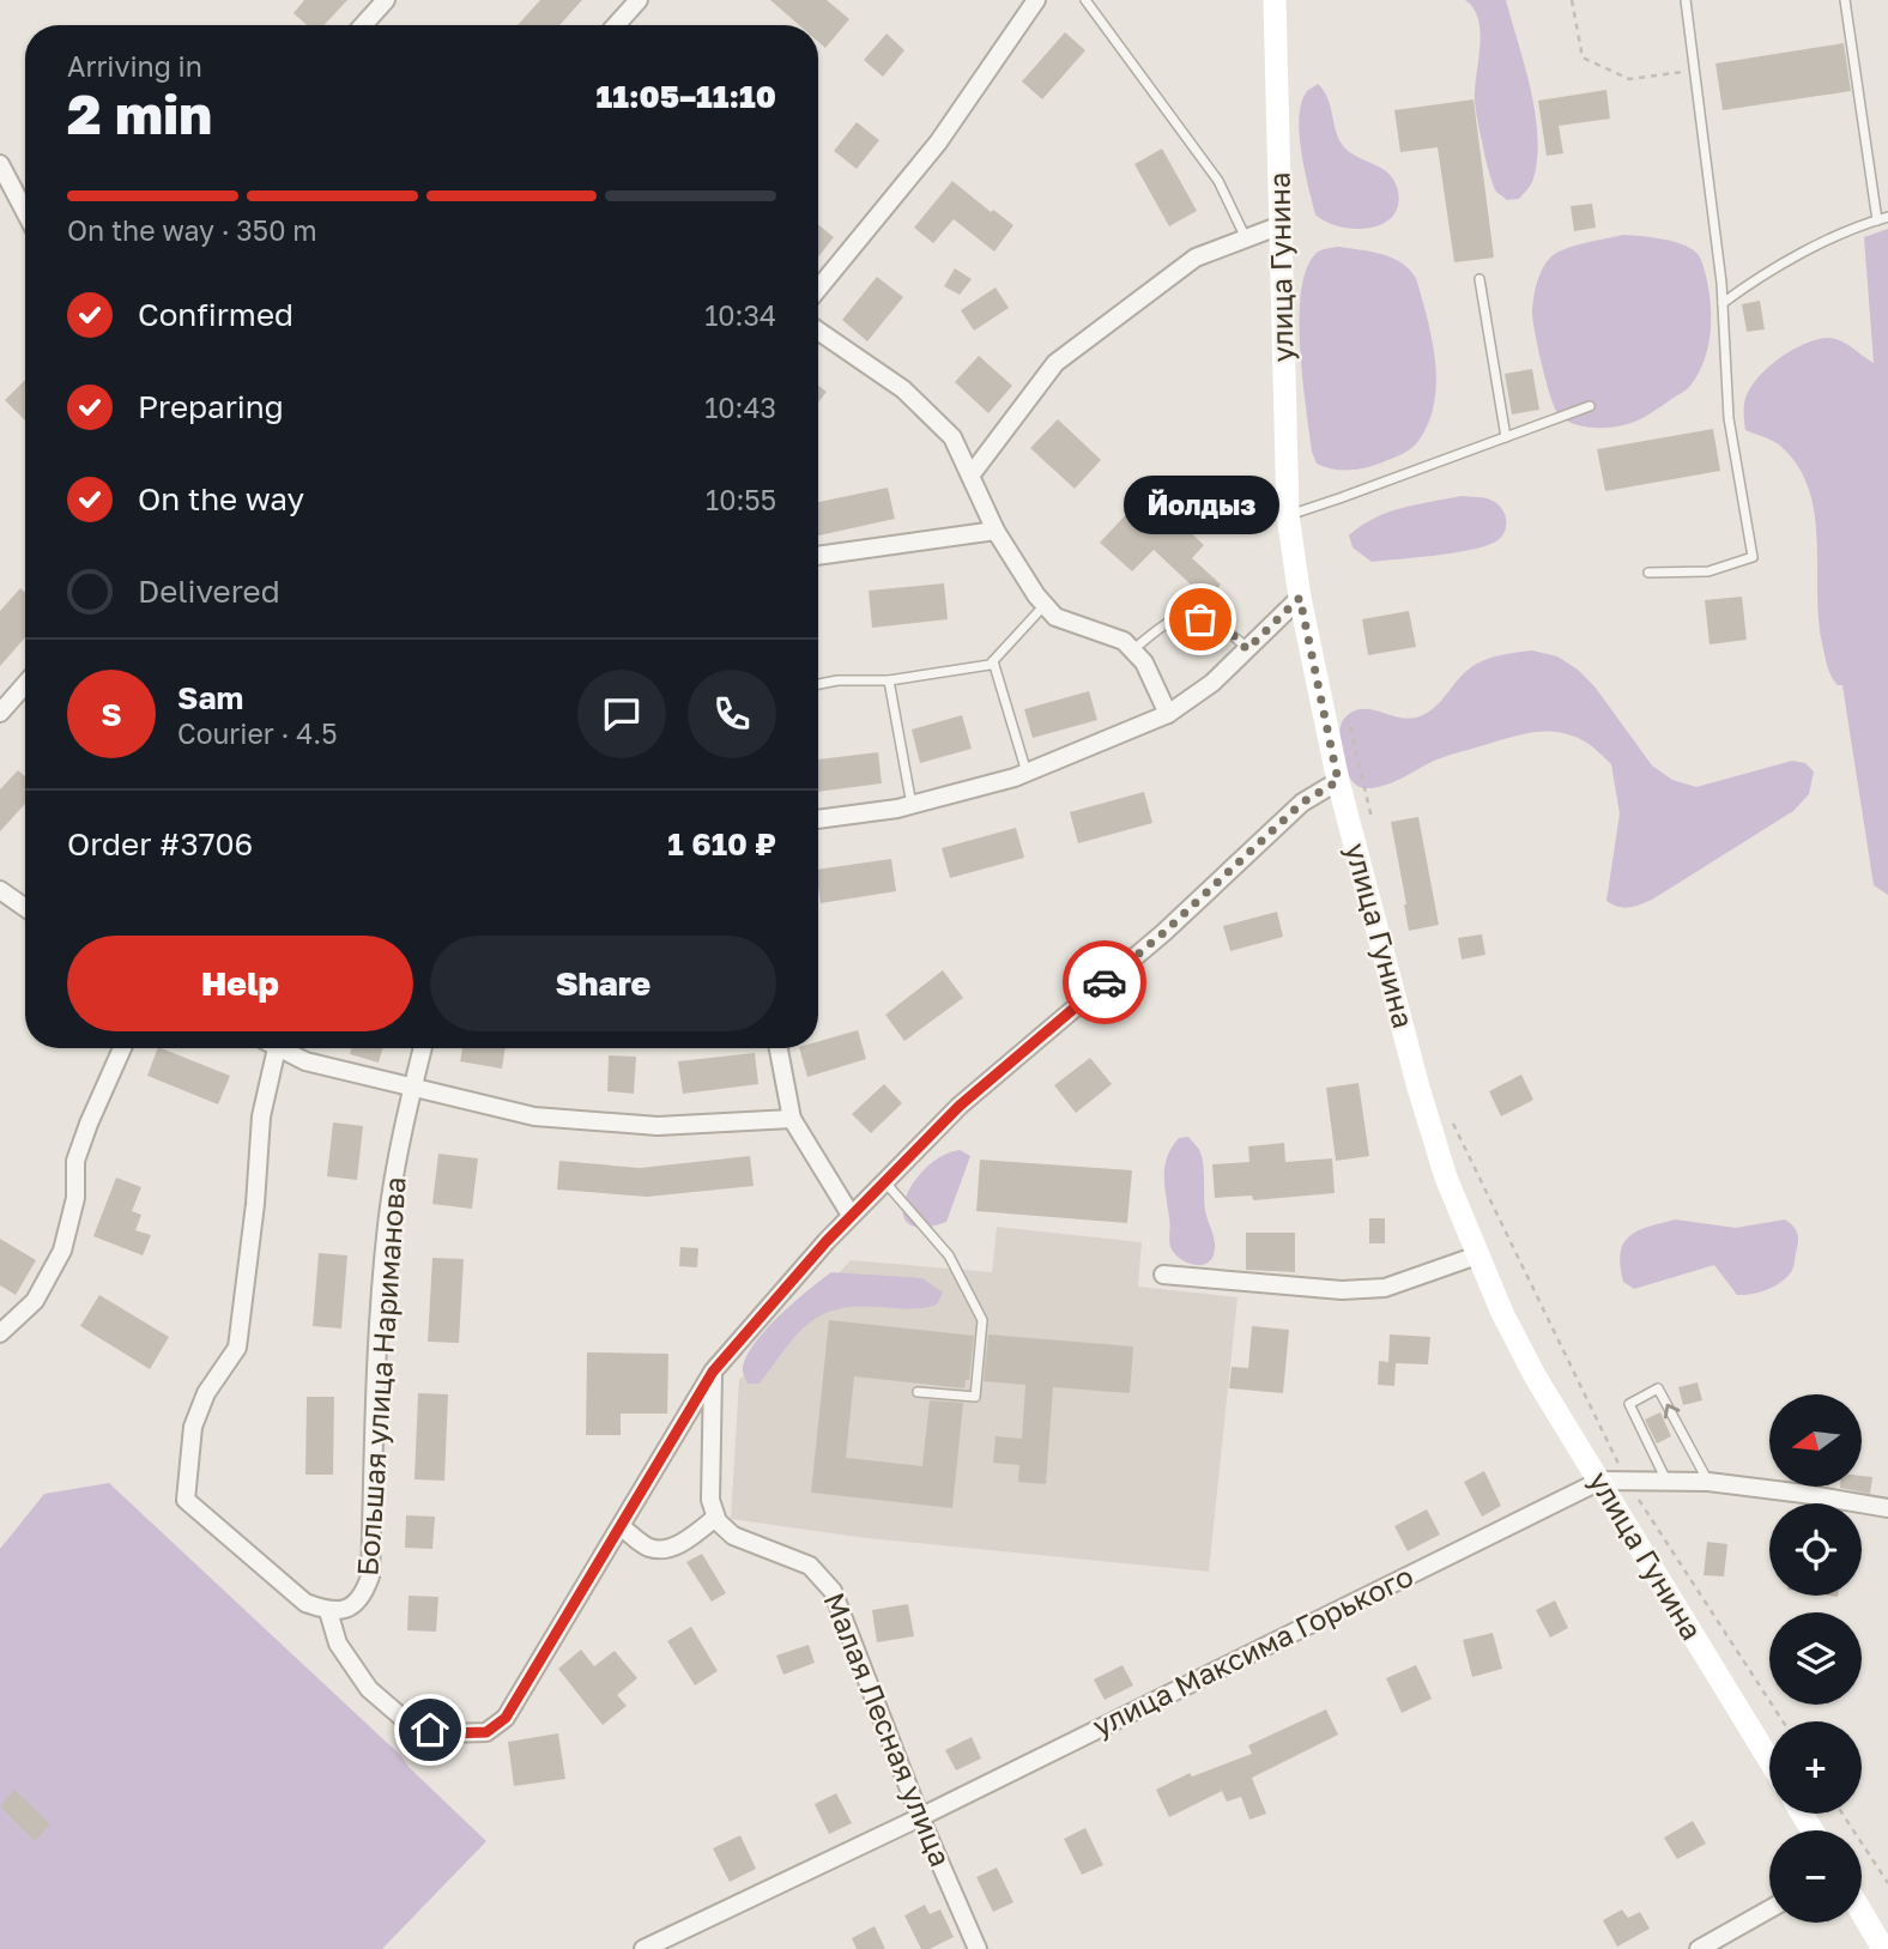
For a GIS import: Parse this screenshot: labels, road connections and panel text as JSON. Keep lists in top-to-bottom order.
{
  "streets": {
    "main road": ["улица Гунина"],
    "street": ["Большая улица Нариманова", "улица Максима Горького", "Малая Лесная улица"]
  },
  "crossings": [
    ["улица Гунина", "улица Максима Горького"],
    ["улица Максима Горького", "Малая Лесная улица"]
  ],
  "places": ["Йолдыз"],
  "north": "left",
  "page": {
    "heading": ["2 min", "Arriving in", "11:05–11:10"],
    "panel": [
      "Sam",
      "Courier · 4.5",
      "Order #3706",
      "1 610 ₽"
    ],
    "bar": "On the way · 350 m",
    "list": [
      ["Confirmed", "10:34"],
      ["Preparing", "10:43"],
      ["On the way", "10:55"],
      "Delivered"
    ],
    "bubble": "Йолдыз",
    "round": "S",
    "buttons": ["Help", "Share"],
    "map_buttons": ["+", "−"]
  }
}
